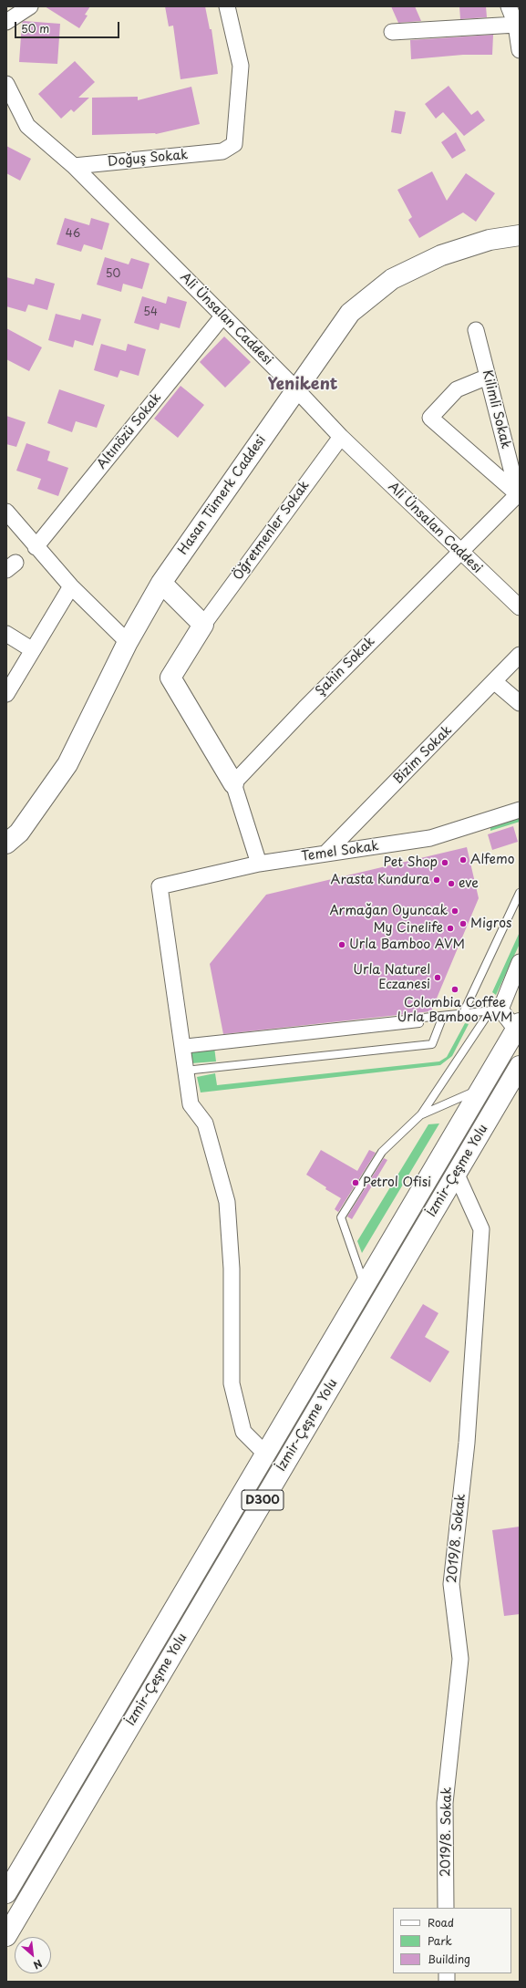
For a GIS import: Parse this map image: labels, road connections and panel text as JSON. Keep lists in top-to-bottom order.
{
  "streets": {
    "main road": ["Hasan Tümerk Caddesi", "İzmir-Çeşme Yolu", "D300"],
    "street": [
      "Doğuş Sokak",
      "Ali Ünsalan Caddesi",
      "Kilimli Sokak",
      "Altınözü Sokak",
      "Öğretmenler Sokak",
      "Şahin Sokak",
      "Bizim Sokak",
      "Temel Sokak",
      "2019/8. Sokak"
    ]
  },
  "crossings": [
    ["Doğuş Sokak", "Ali Ünsalan Caddesi"],
    ["Ali Ünsalan Caddesi", "Altınözü Sokak"],
    ["Ali Ünsalan Caddesi", "Hasan Tümerk Caddesi"],
    ["Ali Ünsalan Caddesi", "Öğretmenler Sokak"],
    ["Ali Ünsalan Caddesi", "Şahin Sokak"],
    ["Bizim Sokak", "Temel Sokak"],
    ["İzmir-Çeşme Yolu", "2019/8. Sokak"]
  ],
  "districts": ["Yenikent"],
  "places": [
    "Alfemo",
    "Pet Shop",
    "Arasta Kundura",
    "eve",
    "Armağan Oyuncak",
    "Migros",
    "My Cinelife",
    "Urla Bamboo AVM",
    "Urla Naturel Eczanesi",
    "Colombia Coffee Urla Bamboo AVM",
    "Petrol Ofisi"
  ],
  "house_numbers": ["46", "50", "54"],
  "legend": ["Road", "Park", "Building"],
  "scale_bar": "50 m",
  "north": "bottom right"
}
